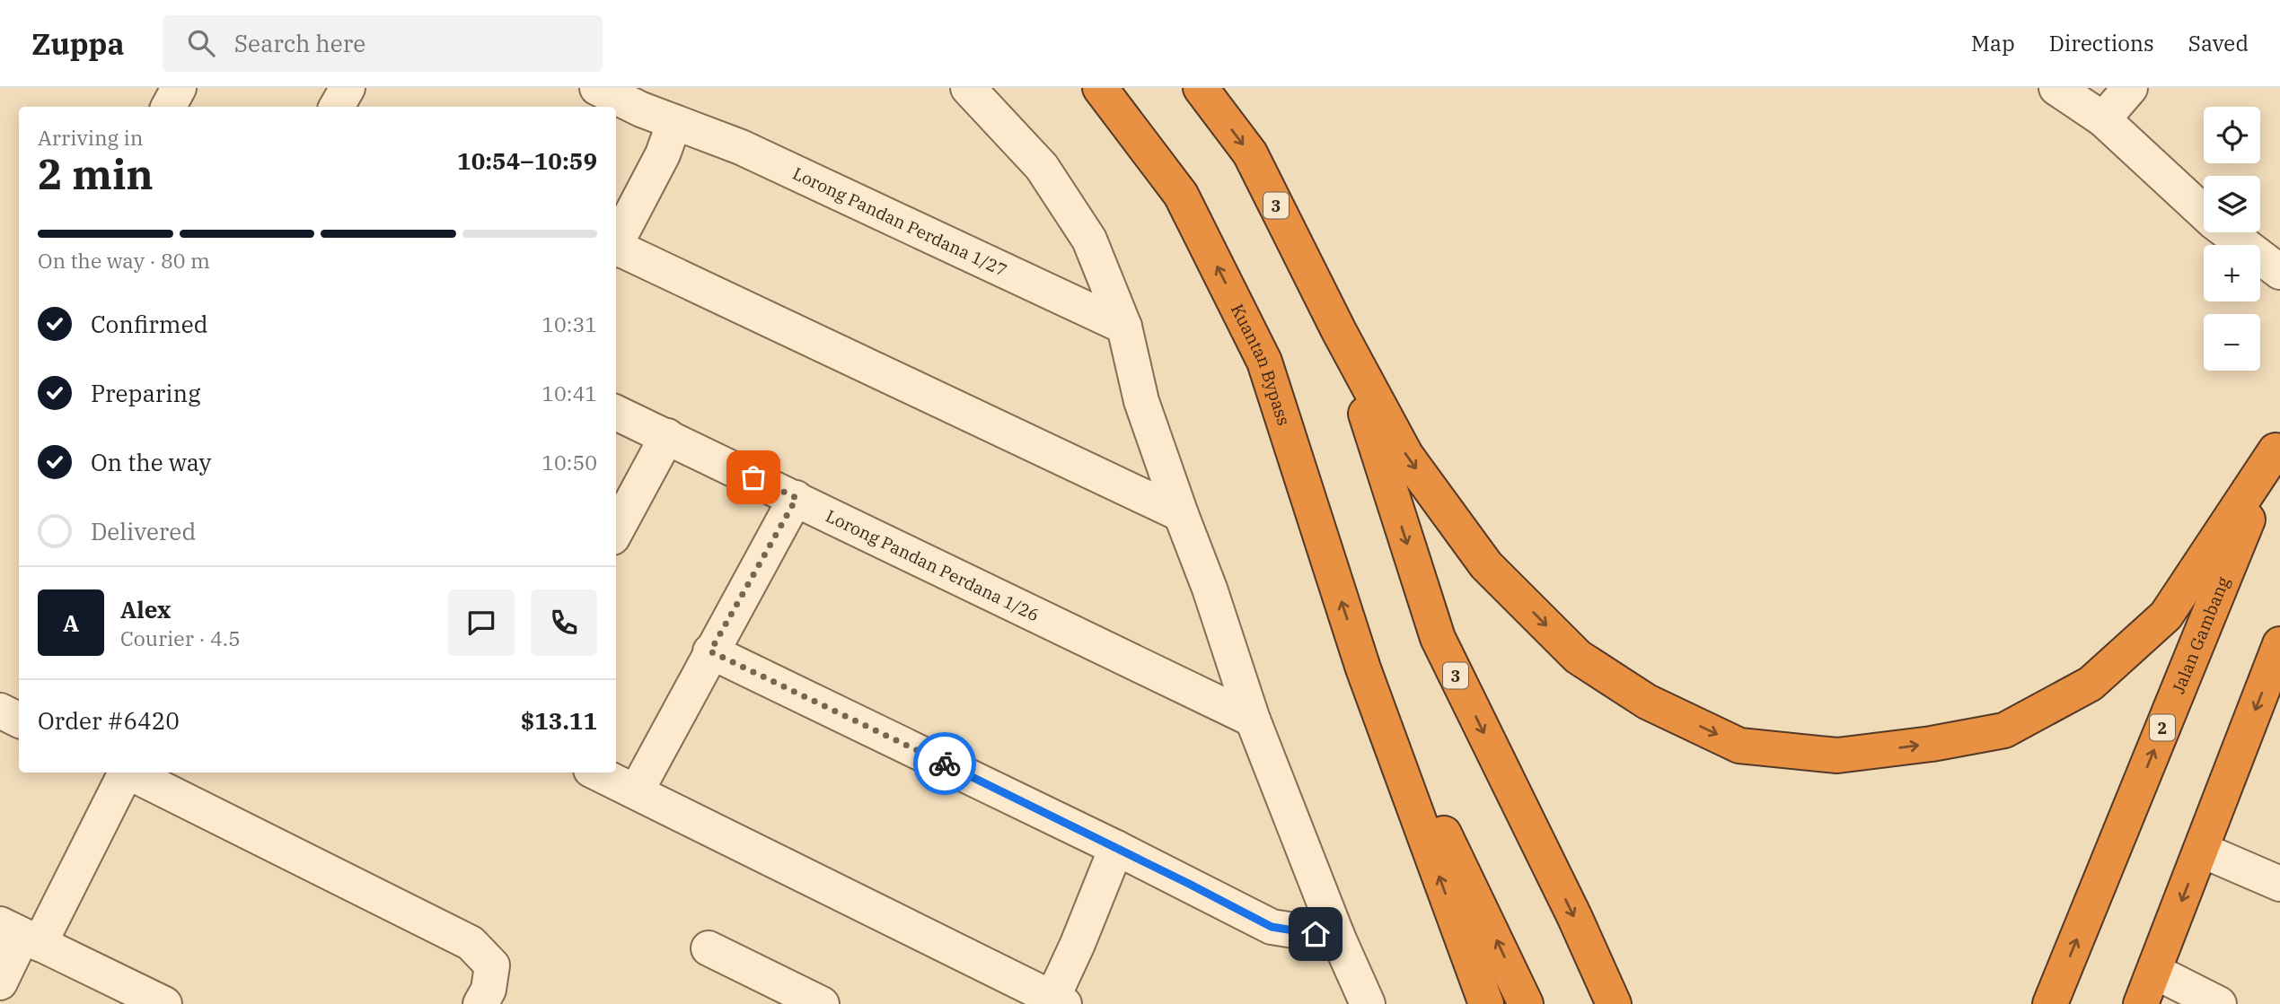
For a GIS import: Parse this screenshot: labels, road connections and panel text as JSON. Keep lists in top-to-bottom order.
{
  "streets": {
    "highway": [
      "3",
      "Kuantan Bypass",
      "Jalan Gambang",
      "2"
    ],
    "street": ["Lorong Pandan Perdana 1/27", "Lorong Pandan Perdana 1/26"]
  },
  "page": {
    "header": "Zuppa",
    "search": "Search here",
    "nav": ["Map", "Directions", "Saved"],
    "map_buttons": ["+", "−"],
    "heading": ["2 min", "Arriving in", "10:54–10:59"],
    "panel": [
      "Alex",
      "Courier · 4.5",
      "Order #6420",
      "$13.11"
    ],
    "bar": "On the way · 80 m",
    "list": [
      ["Confirmed", "10:31"],
      ["Preparing", "10:41"],
      ["On the way", "10:50"],
      "Delivered"
    ],
    "round": "A"
  }
}
